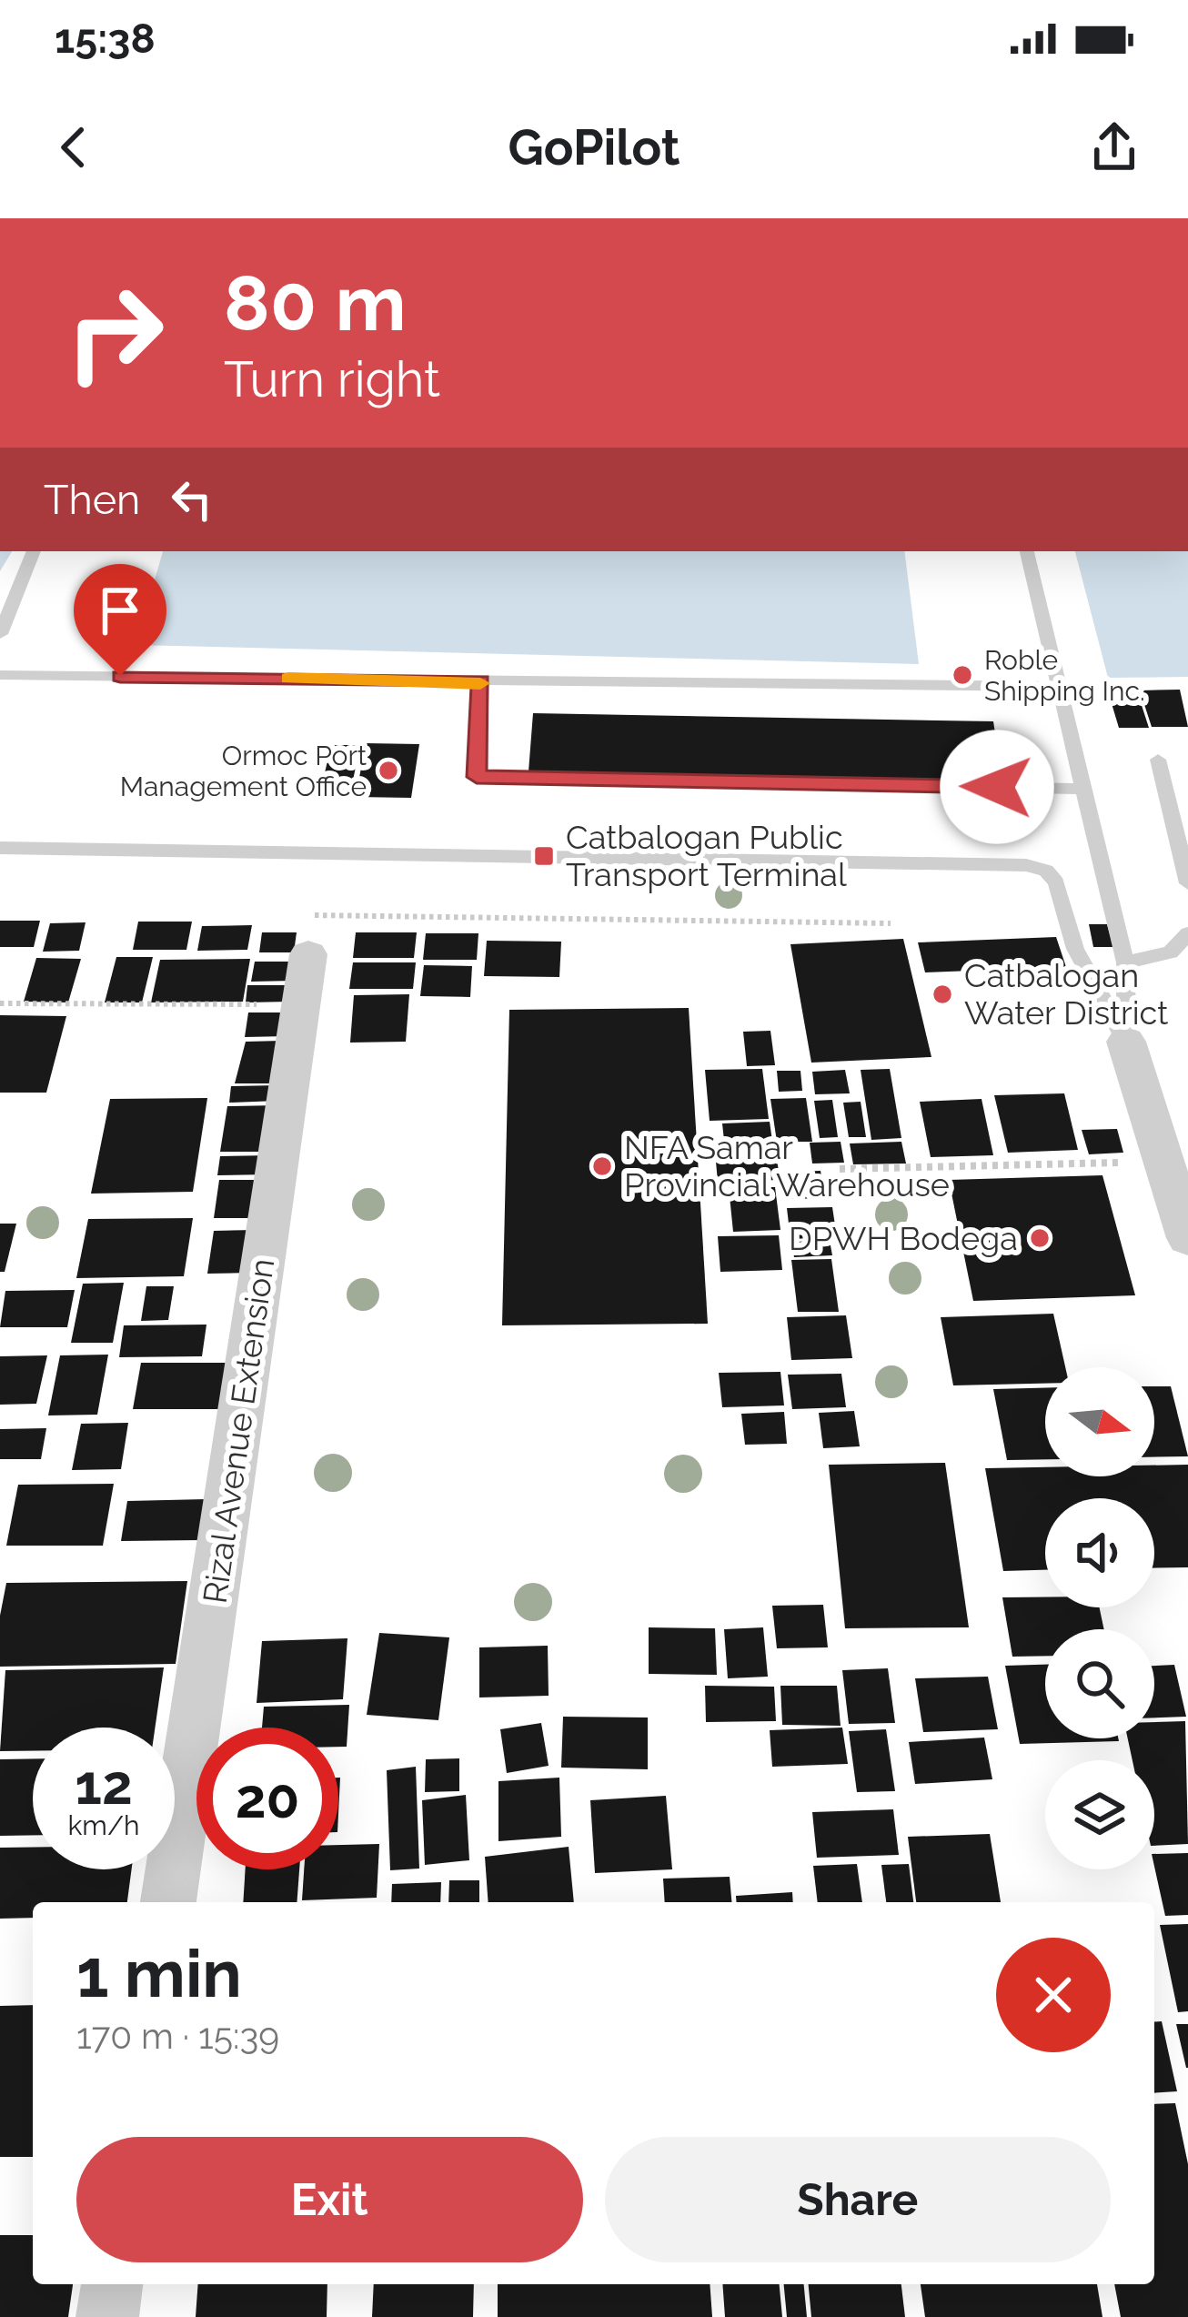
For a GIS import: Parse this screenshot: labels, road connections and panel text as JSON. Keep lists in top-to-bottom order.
{
  "streets": {
    "street": ["Rizal Avenue Extension"]
  },
  "places": {
    "other": [
      "Roble Shipping Inc.",
      "Ormoc Port Management Office",
      "Catbalogan Water District",
      "NFA Samar Provincial Warehouse",
      "DPWH Bodega"
    ],
    "transit": ["Catbalogan Public Transport Terminal"]
  },
  "north": "right",
  "page": {
    "status": "15:38",
    "header": "GoPilot",
    "turn": ["80 m", "Turn right"],
    "then": "Then",
    "speed": "12 km/h",
    "limit": "20",
    "heading": ["1 min", "170 m · 15:39"],
    "buttons": ["Exit", "Share"]
  }
}
